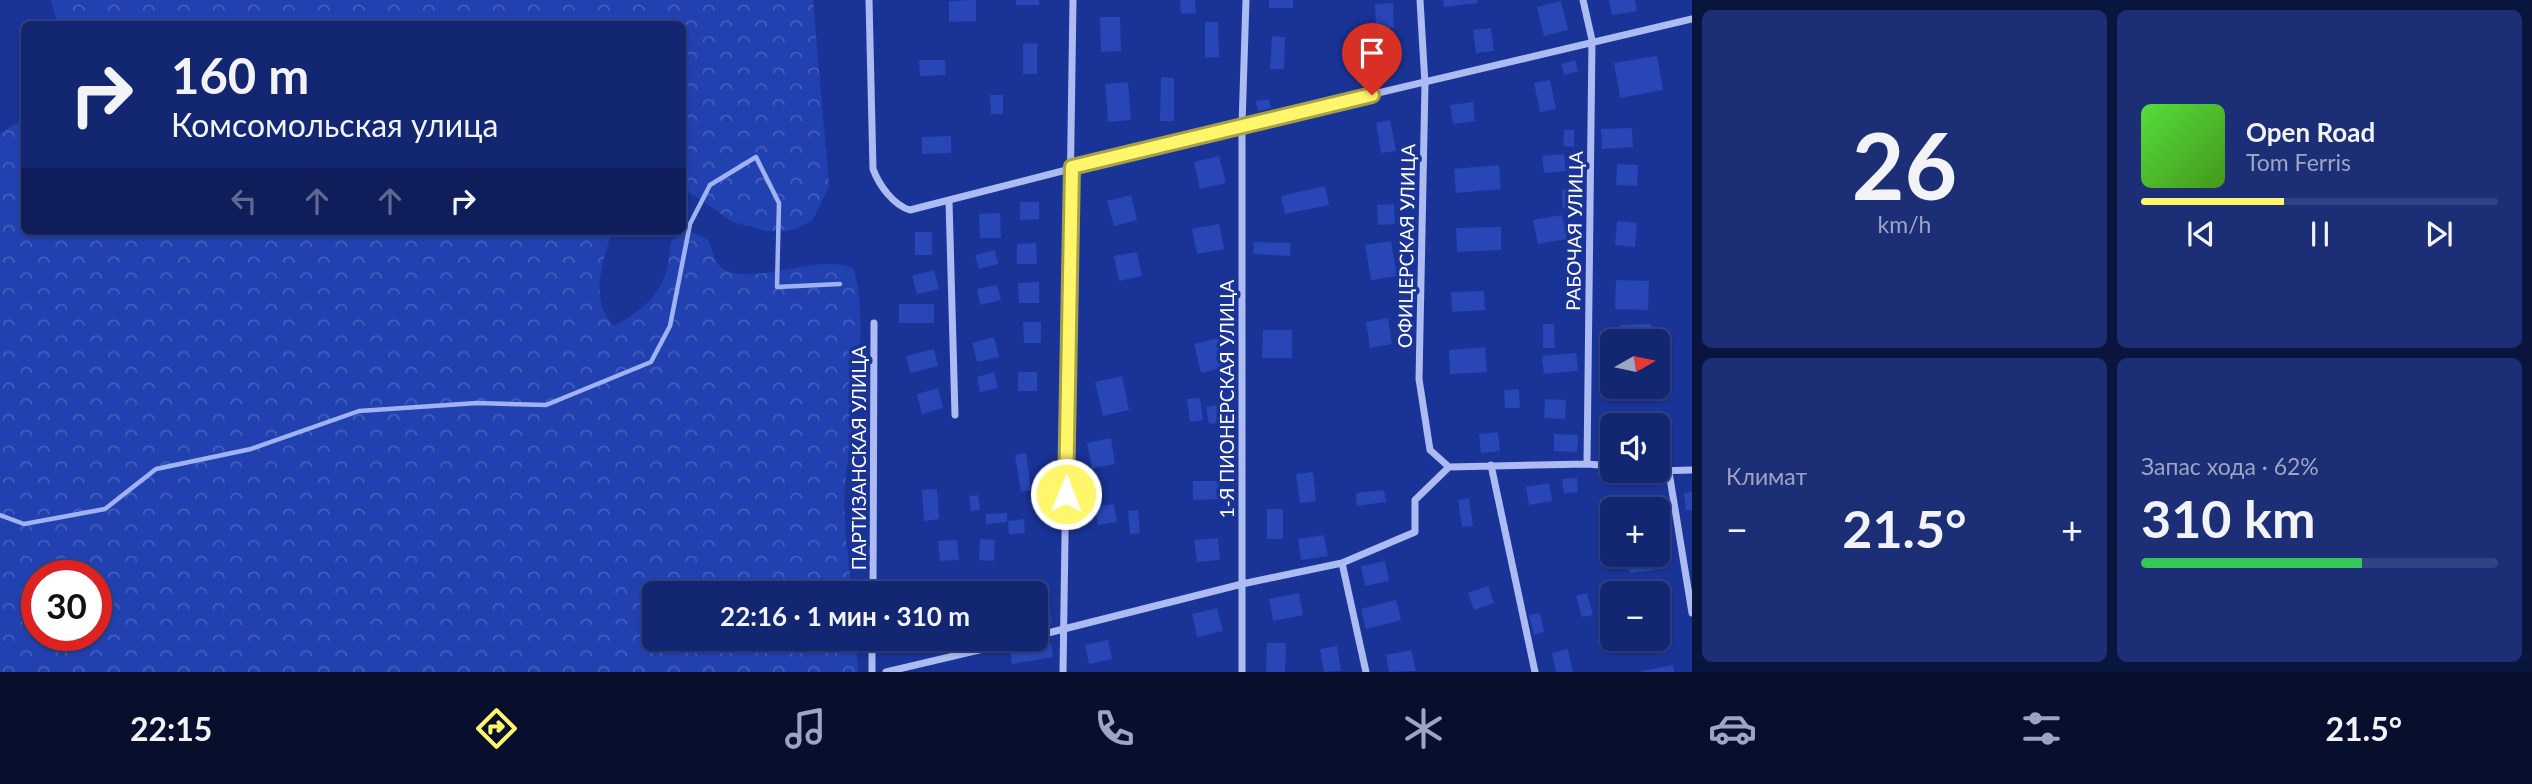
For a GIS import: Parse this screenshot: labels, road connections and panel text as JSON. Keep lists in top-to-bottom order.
{
  "streets": {
    "street": [
      "РАБОЧАЯ УЛИЦА",
      "ОФИЦЕРСКАЯ УЛИЦА",
      "1-Я ПИОНЕРСКАЯ УЛИЦА",
      "ПАРТИЗАНСКАЯ УЛИЦА"
    ]
  },
  "north": "right",
  "page": {
    "tile": [
      ["26", "km/h"],
      "Климат",
      ["Запас хода · 62%", "310 km"]
    ],
    "turn": ["160 m", "Комсомольская улица"],
    "song": ["Open Road", "Tom Ferris"],
    "map_buttons": ["+", "−"],
    "heat": ["−", "21.5°", "+"],
    "limit": "30",
    "trip": "22:16 · 1 мин · 310 m",
    "tabs": ["22:15", "21.5°"]
  }
}
